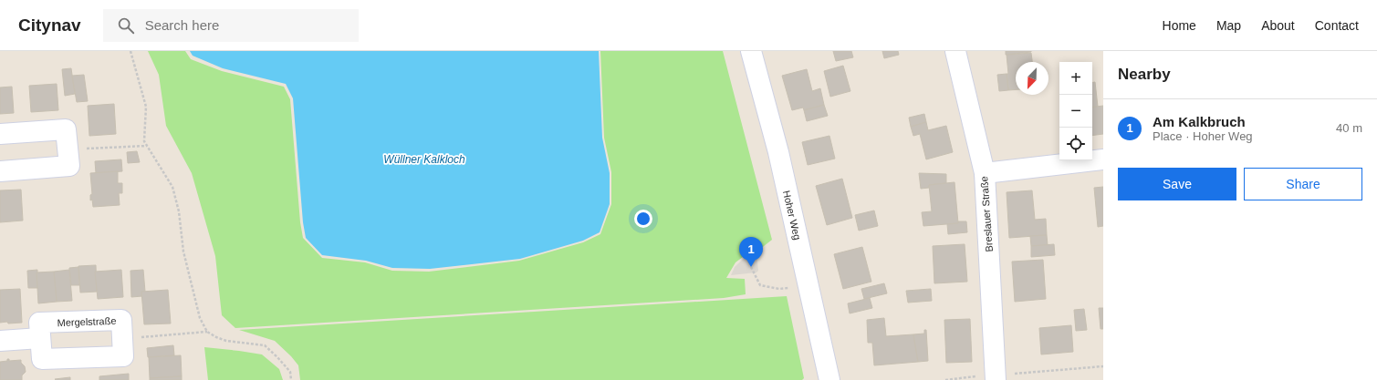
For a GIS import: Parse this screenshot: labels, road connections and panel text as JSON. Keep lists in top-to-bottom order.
{
  "streets": {
    "street": ["Breslauer Straße", "Hoher Weg", "Mergelstraße"]
  },
  "water": ["Wüllner Kalkloch"],
  "north": "bottom left",
  "page": {
    "header": "Citynav",
    "search": "Search here",
    "nav": [
      "Home",
      "Map",
      "About",
      "Contact"
    ],
    "heading": "Nearby",
    "map_buttons": ["+", "−"],
    "list": [
      {
        "mark": "1",
        "name": "Am Kalkbruch",
        "note": "Place · Hoher Weg",
        "value": "40 m"
      }
    ],
    "buttons": ["Save", "Share"],
    "pins": "1"
  }
}
